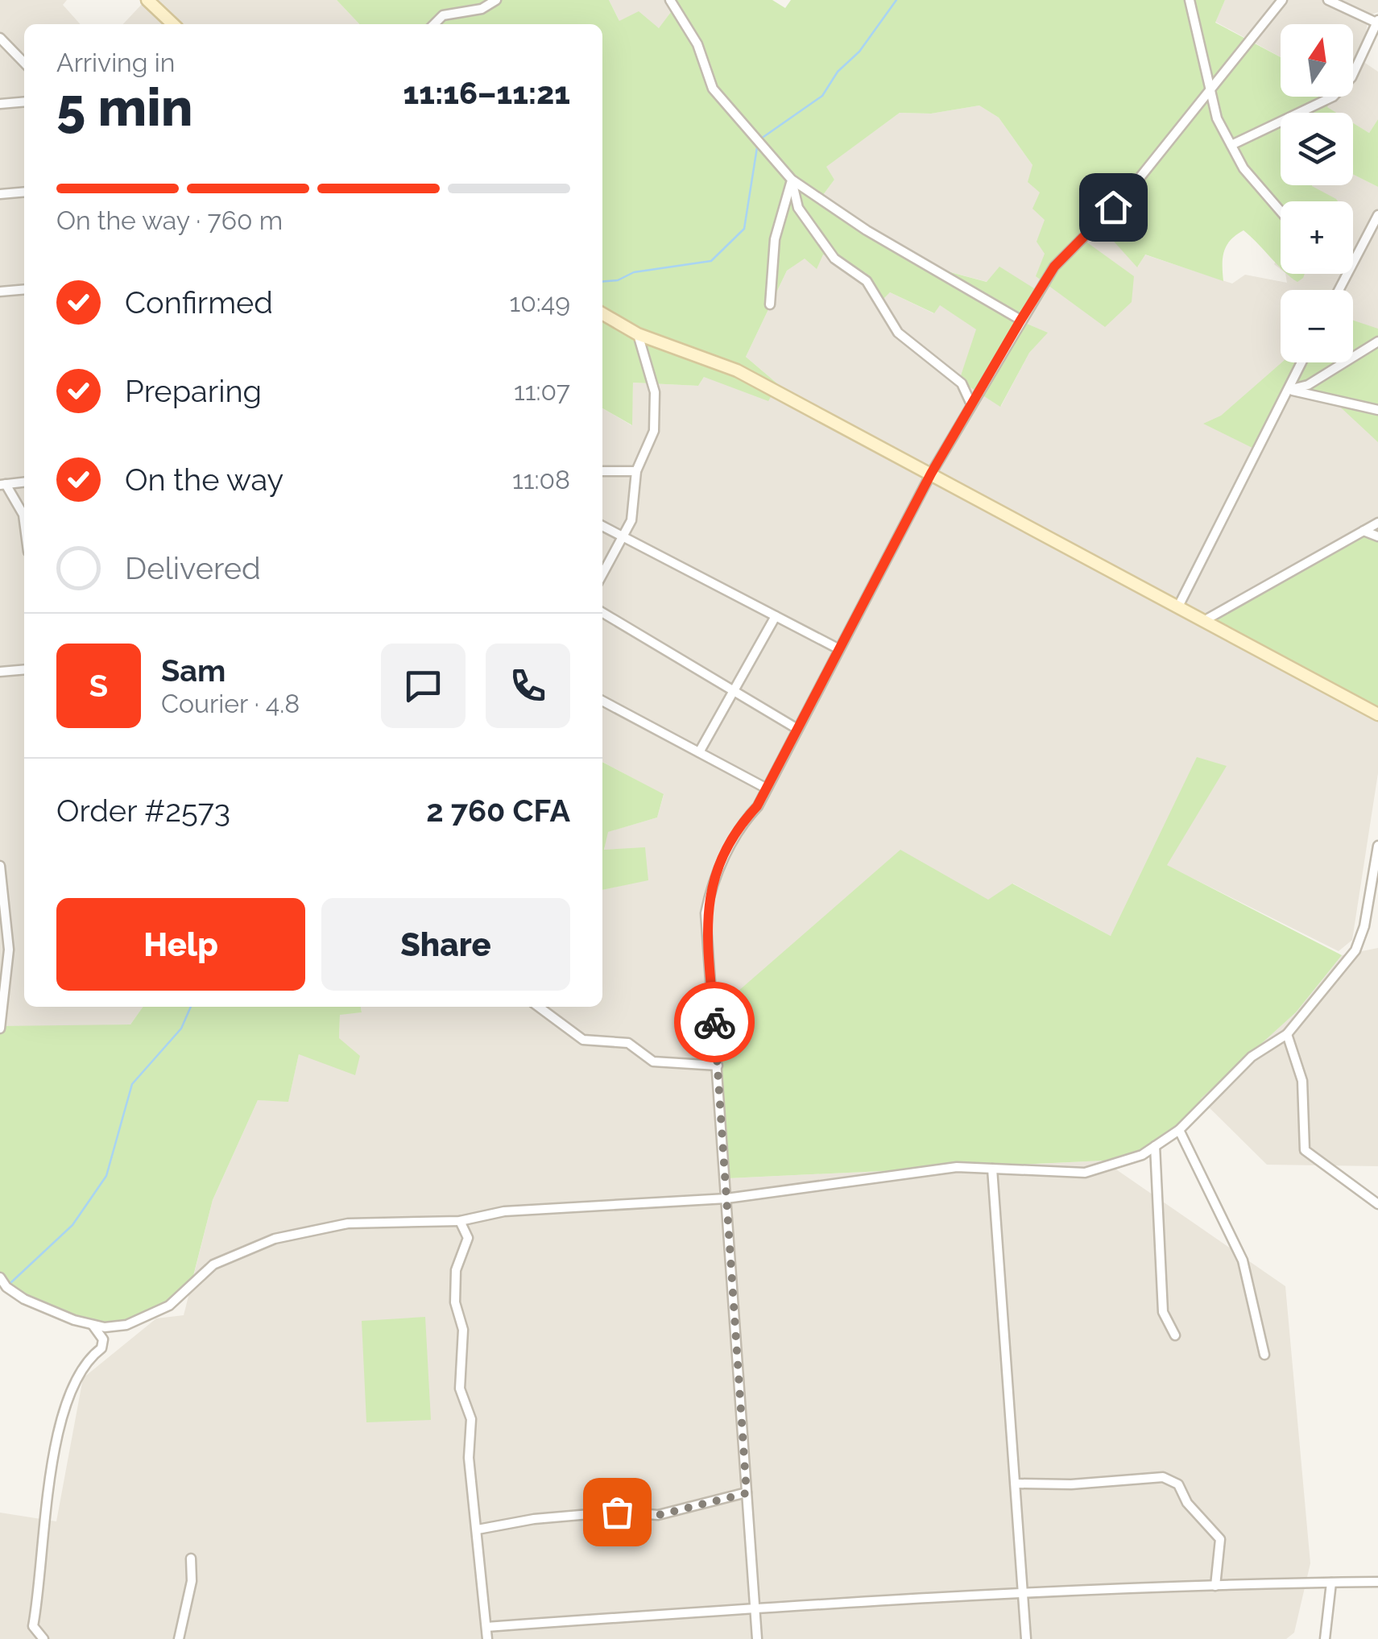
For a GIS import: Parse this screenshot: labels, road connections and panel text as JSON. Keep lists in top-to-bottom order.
{
  "north": "top",
  "page": {
    "map_buttons": ["+", "−"],
    "heading": ["5 min", "Arriving in", "11:16–11:21"],
    "panel": [
      "Sam",
      "Courier · 4.8",
      "Order #2573",
      "2 760 CFA"
    ],
    "bar": "On the way · 760 m",
    "list": [
      ["Confirmed", "10:49"],
      ["Preparing", "11:07"],
      ["On the way", "11:08"],
      "Delivered"
    ],
    "round": "S",
    "buttons": ["Help", "Share"]
  }
}
